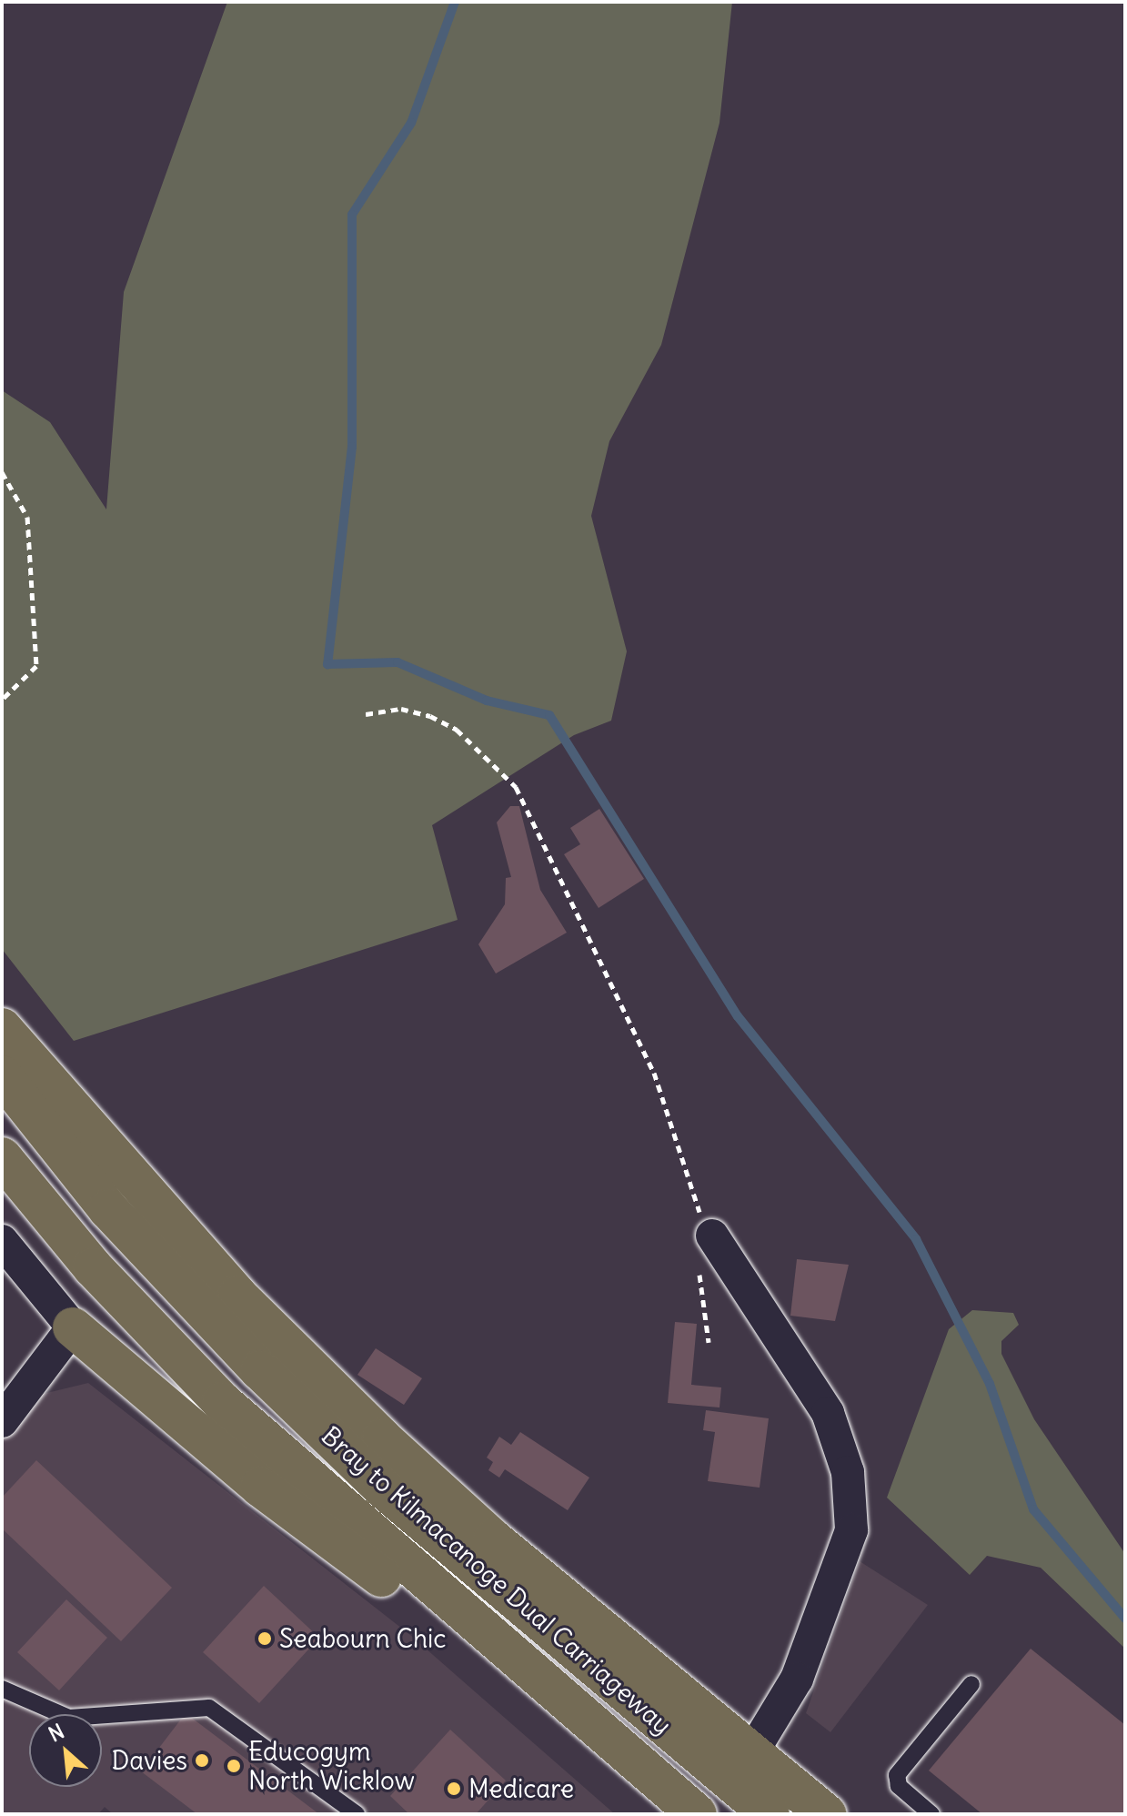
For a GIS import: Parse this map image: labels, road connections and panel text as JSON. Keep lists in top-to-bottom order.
{
  "streets": {
    "highway": ["Bray to Kilmacanoge Dual Carriageway"]
  },
  "places": [
    "Seabourn Chic",
    "Davies",
    "Educogym North Wicklow",
    "Medicare"
  ],
  "north": "top left"
}
